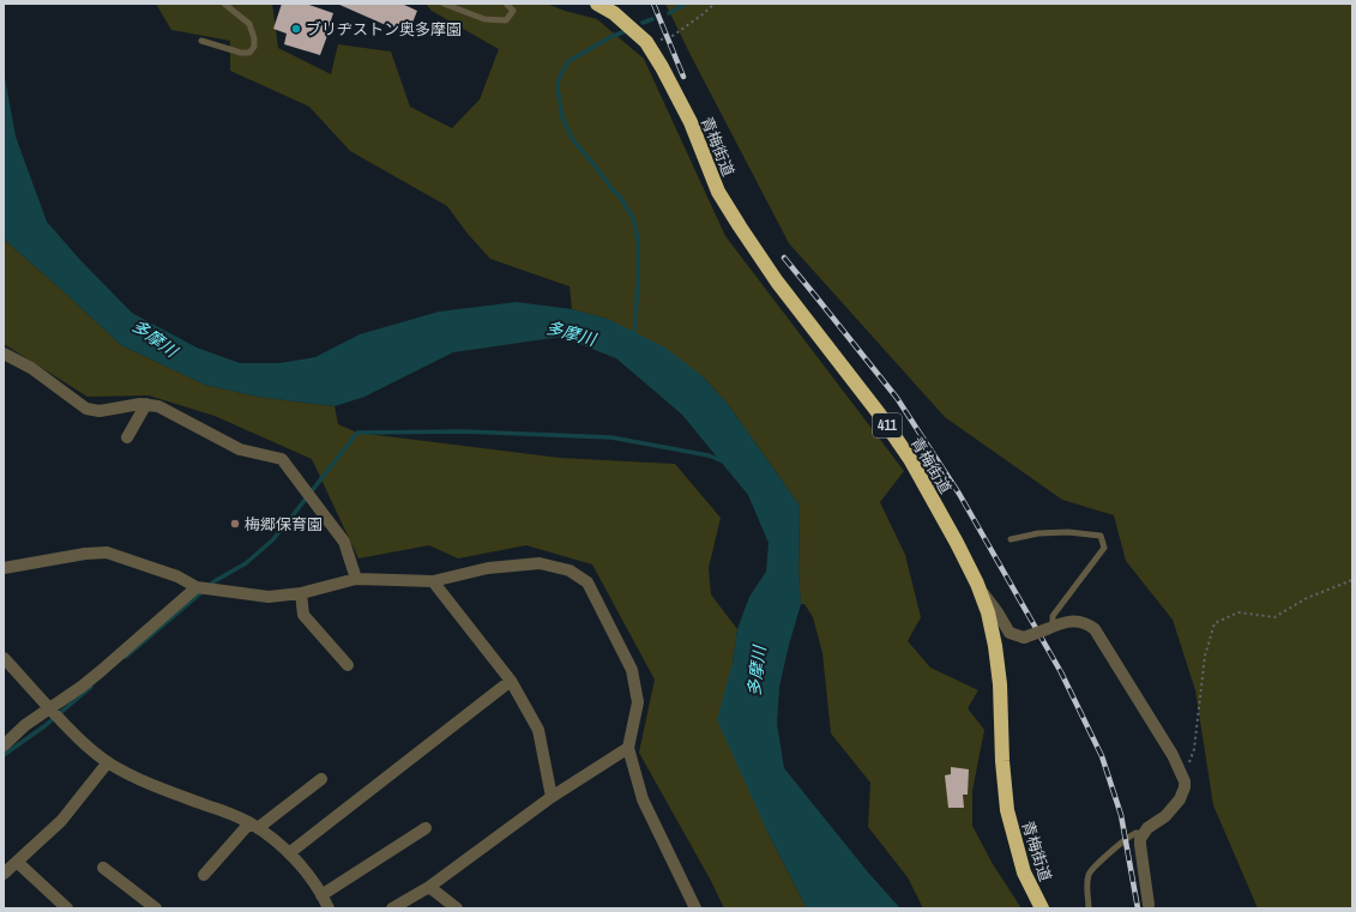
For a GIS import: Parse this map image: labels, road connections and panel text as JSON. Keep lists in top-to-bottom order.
{
  "streets": {
    "highway": ["青梅街道", "411"]
  },
  "water": ["多摩川"],
  "places": ["ブリヂストン奥多摩園", "梅郷保育園"]
}
